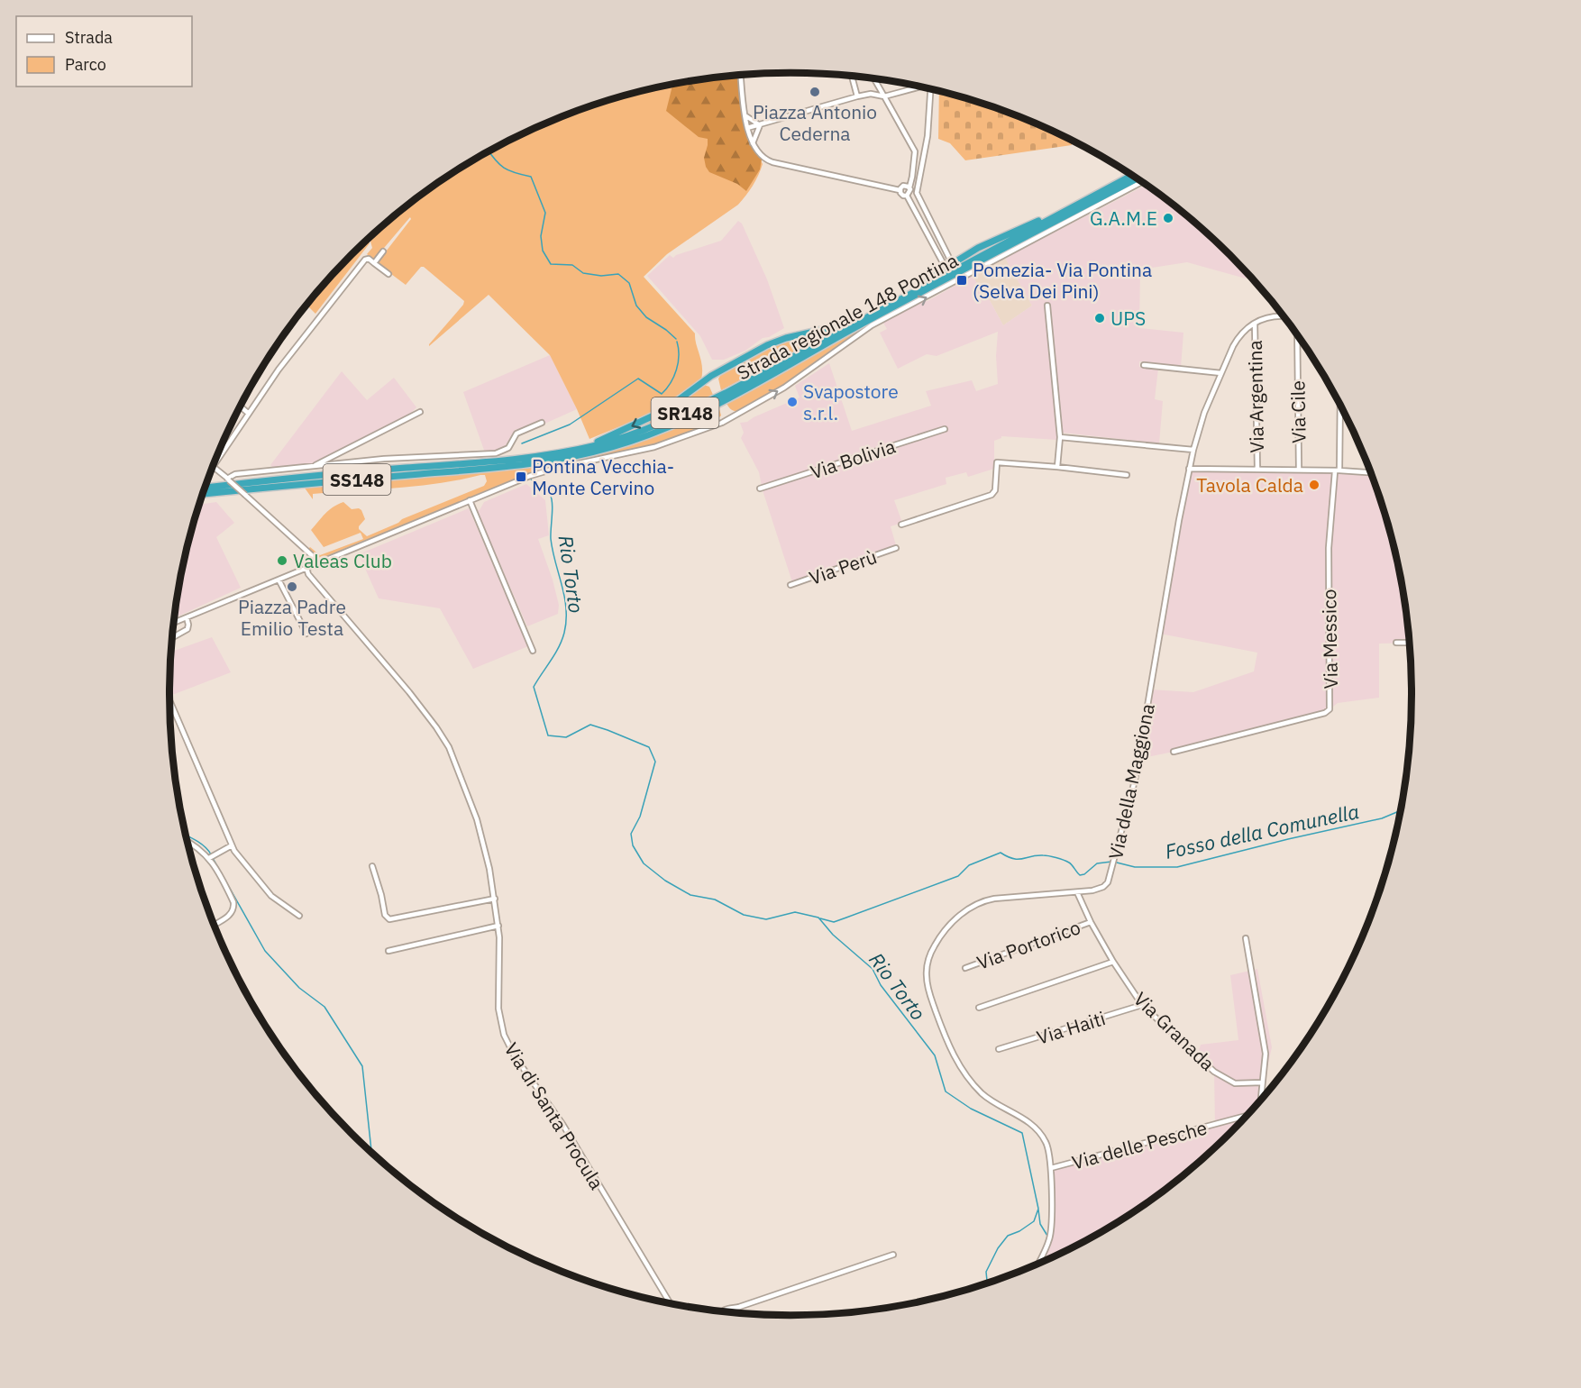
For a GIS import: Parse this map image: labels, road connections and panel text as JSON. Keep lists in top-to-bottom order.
{
  "streets": {
    "highway": ["Strada regionale 148 Pontina", "SR148", "SS148"],
    "street": [
      "Via Argentina",
      "Via Cile",
      "Via Bolivia",
      "Via Perù",
      "Via Messico",
      "Via della Maggiona",
      "Via Portorico",
      "Via Haiti",
      "Via Granada",
      "Via di Santa Procula",
      "Via delle Pesche"
    ]
  },
  "crossings": [
    ["Strada regionale 148 Pontina", "SS148"],
    ["Via Argentina", "Via della Maggiona"],
    ["Via della Maggiona", "Via Granada"],
    ["Via della Maggiona", "Via delle Pesche"],
    ["Via Portorico", "Via Granada"],
    ["Via Haiti", "Via Granada"]
  ],
  "water": ["Rio Torto", "Fosso della Comunella"],
  "places": {
    "other": [
      "Piazza Antonio Cederna",
      "G.A.M.E",
      "UPS",
      "Svapostore s.r.l.",
      "Tavola Calda",
      "Valeas Club",
      "Piazza Padre Emilio Testa"
    ],
    "transit": ["Pomezia- Via Pontina (Selva Dei Pini)", "Pontina Vecchia- Monte Cervino"]
  },
  "legend": ["Strada", "Parco"]
}
